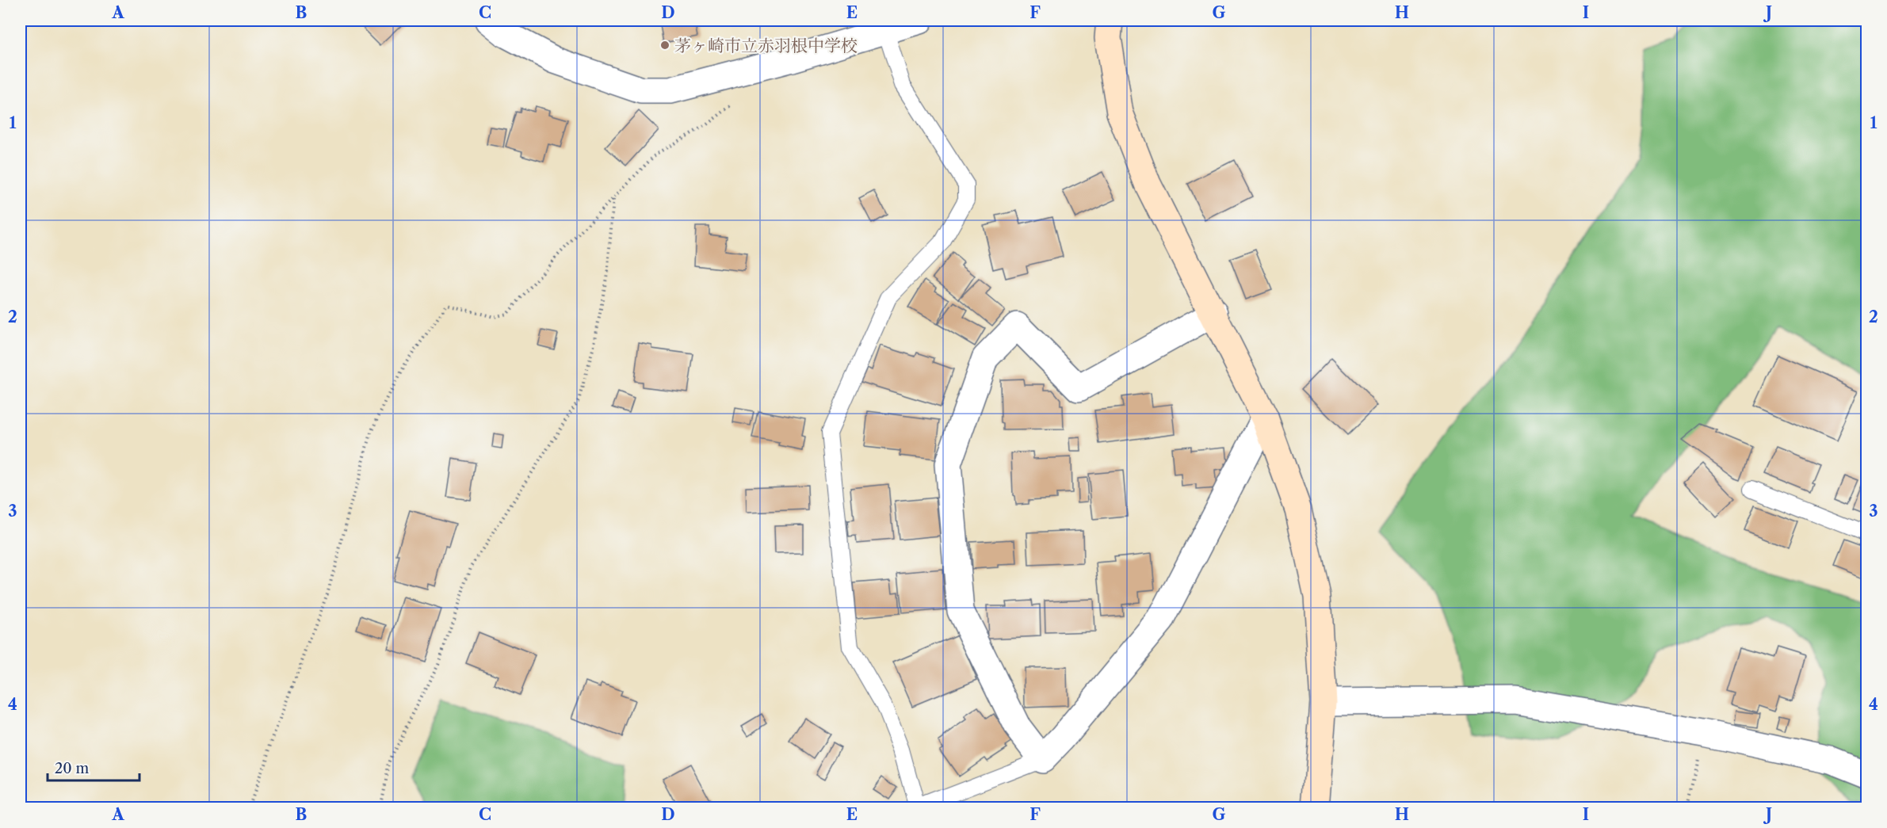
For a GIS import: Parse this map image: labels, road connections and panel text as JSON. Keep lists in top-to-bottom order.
{
  "places": ["茅ヶ崎市立赤羽根中学校"],
  "scale_bar": "20 m",
  "grid": {
    "columns": [
      "A",
      "B",
      "C",
      "D",
      "E",
      "F",
      "G",
      "H",
      "I",
      "J"
    ],
    "rows": [
      "1",
      "2",
      "3",
      "4"
    ]
  }
}
